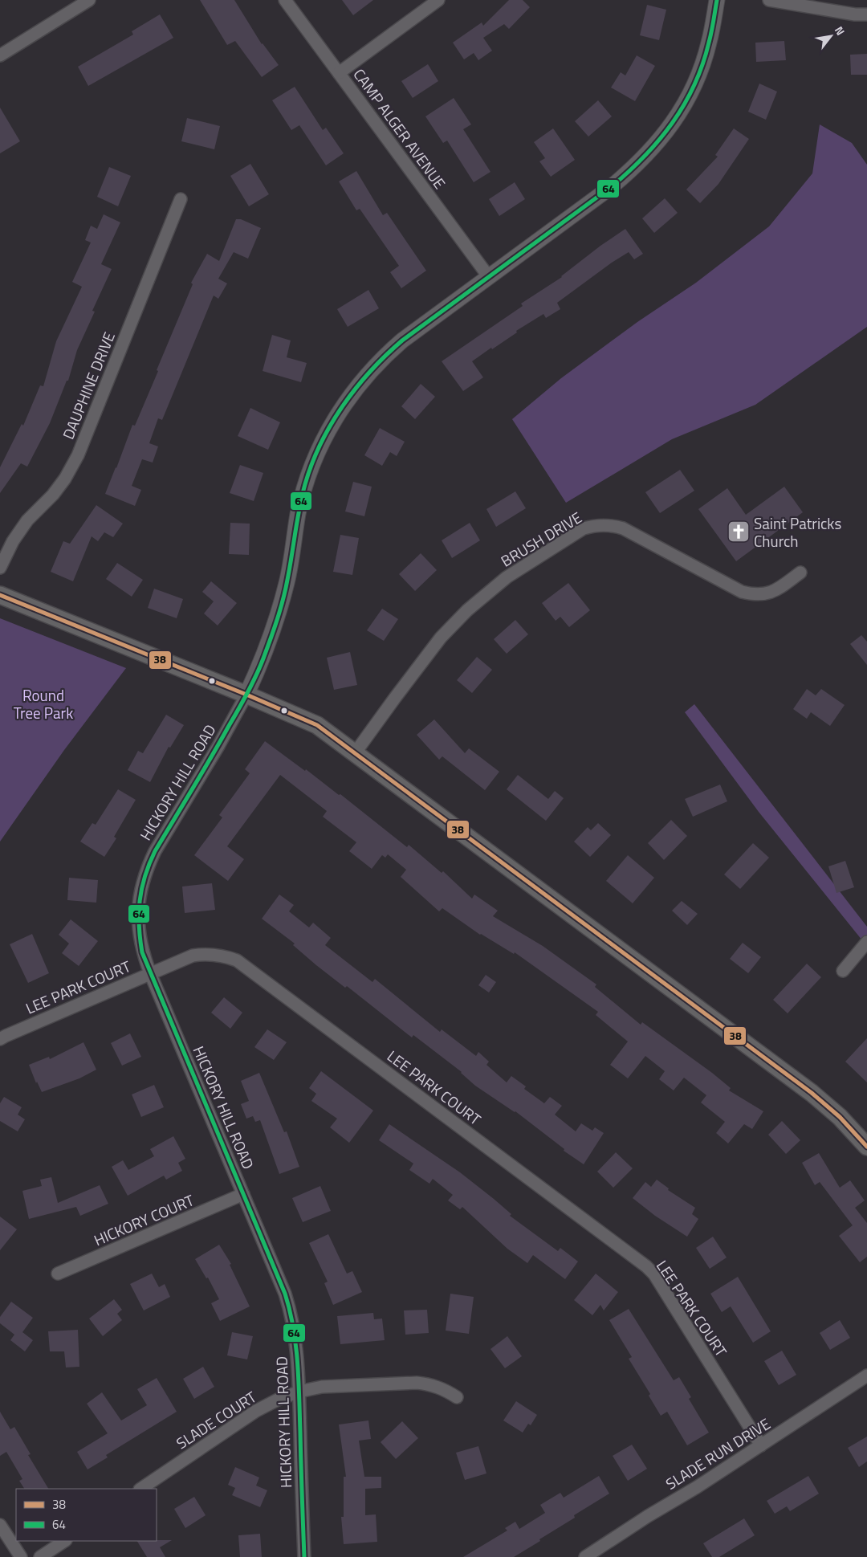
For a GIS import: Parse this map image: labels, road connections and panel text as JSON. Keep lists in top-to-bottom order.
{
  "streets": {
    "street": [
      "CAMP ALGER AVENUE",
      "DAUPHINE DRIVE",
      "BRUSH DRIVE",
      "HICKORY HILL ROAD",
      "LEE PARK COURT",
      "HICKORY COURT",
      "SLADE COURT",
      "SLADE RUN DRIVE"
    ]
  },
  "crossings": [
    ["HICKORY HILL ROAD", "LEE PARK COURT"],
    ["HICKORY HILL ROAD", "HICKORY COURT"],
    ["HICKORY HILL ROAD", "SLADE COURT"],
    ["LEE PARK COURT", "SLADE RUN DRIVE"]
  ],
  "parks": ["Round Tree Park"],
  "places": {
    "church": ["Saint Patricks Church"]
  },
  "lines": ["transit line 64", "transit line 38"],
  "legend": ["38", "64"],
  "north": "top right"
}
